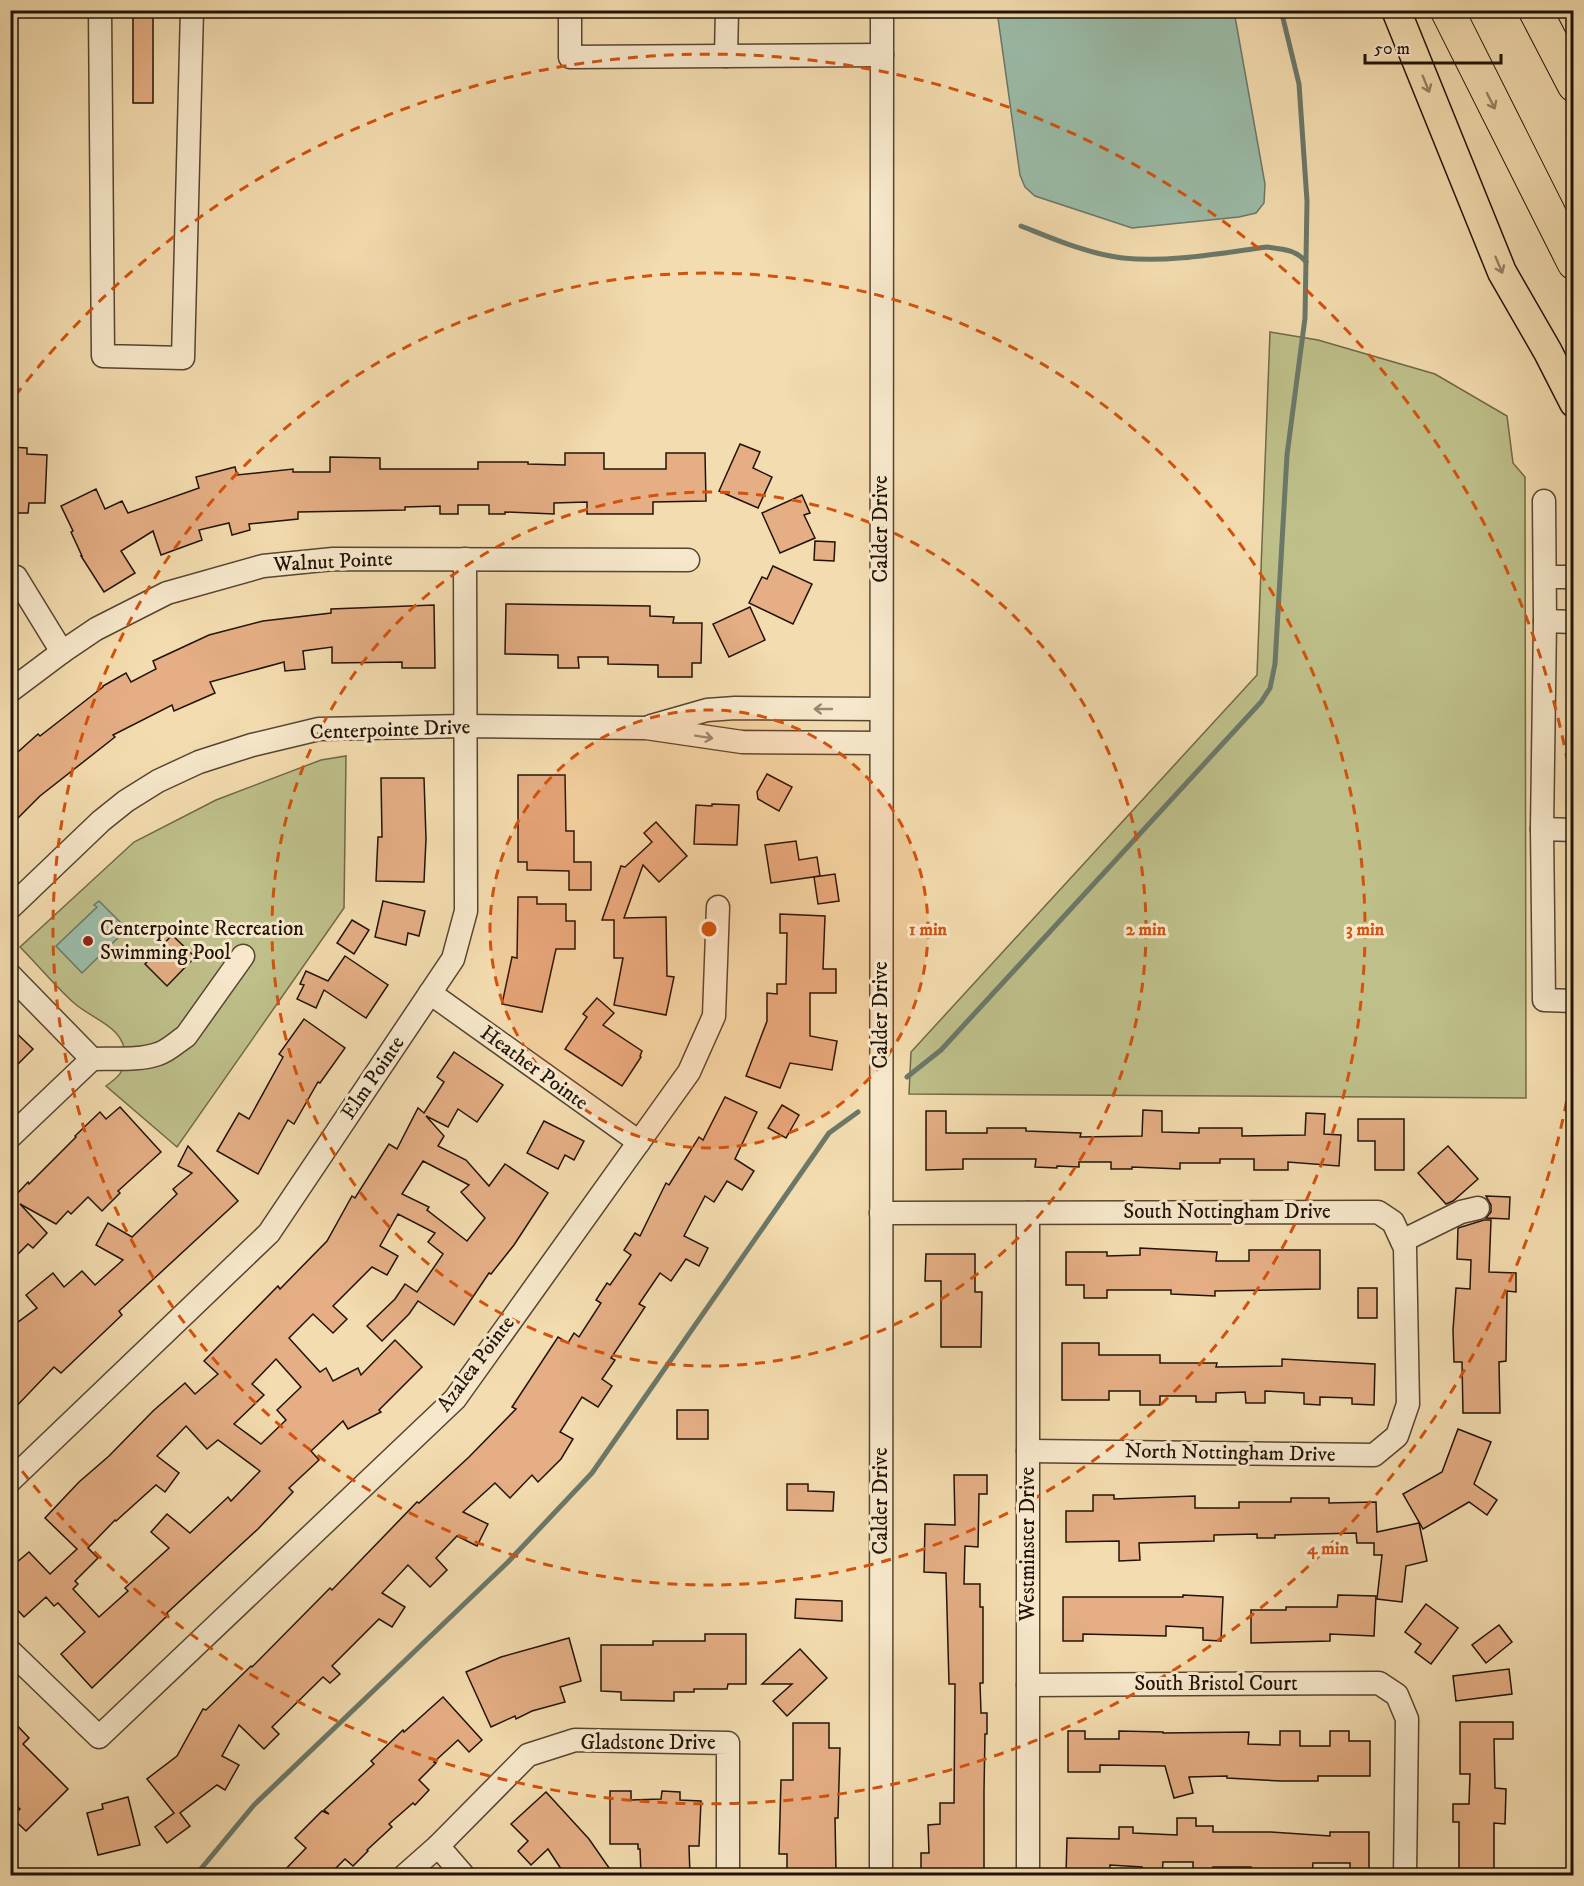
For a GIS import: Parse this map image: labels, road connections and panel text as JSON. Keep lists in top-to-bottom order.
{
  "streets": {
    "street": [
      "Calder Drive",
      "Walnut Pointe",
      "Centerpointe Drive",
      "Heather Pointe",
      "Elm Pointe",
      "South Nottingham Drive",
      "Azalea Pointe",
      "North Nottingham Drive",
      "Westminster Drive",
      "South Bristol Court",
      "Gladstone Drive"
    ]
  },
  "crossings": [
    ["Calder Drive", "Centerpointe Drive"],
    ["Calder Drive", "South Nottingham Drive"],
    ["Walnut Pointe", "Elm Pointe"],
    ["Centerpointe Drive", "Elm Pointe"],
    ["Heather Pointe", "Elm Pointe"],
    ["Heather Pointe", "Azalea Pointe"],
    ["South Nottingham Drive", "North Nottingham Drive"],
    ["South Nottingham Drive", "Westminster Drive"],
    ["North Nottingham Drive", "Westminster Drive"],
    ["Westminster Drive", "South Bristol Court"]
  ],
  "places": ["Centerpointe Recreation Swimming Pool"],
  "scale_bar": "50 m",
  "rings": [
    "1 min",
    "2 min",
    "3 min",
    "4 min"
  ]
}
